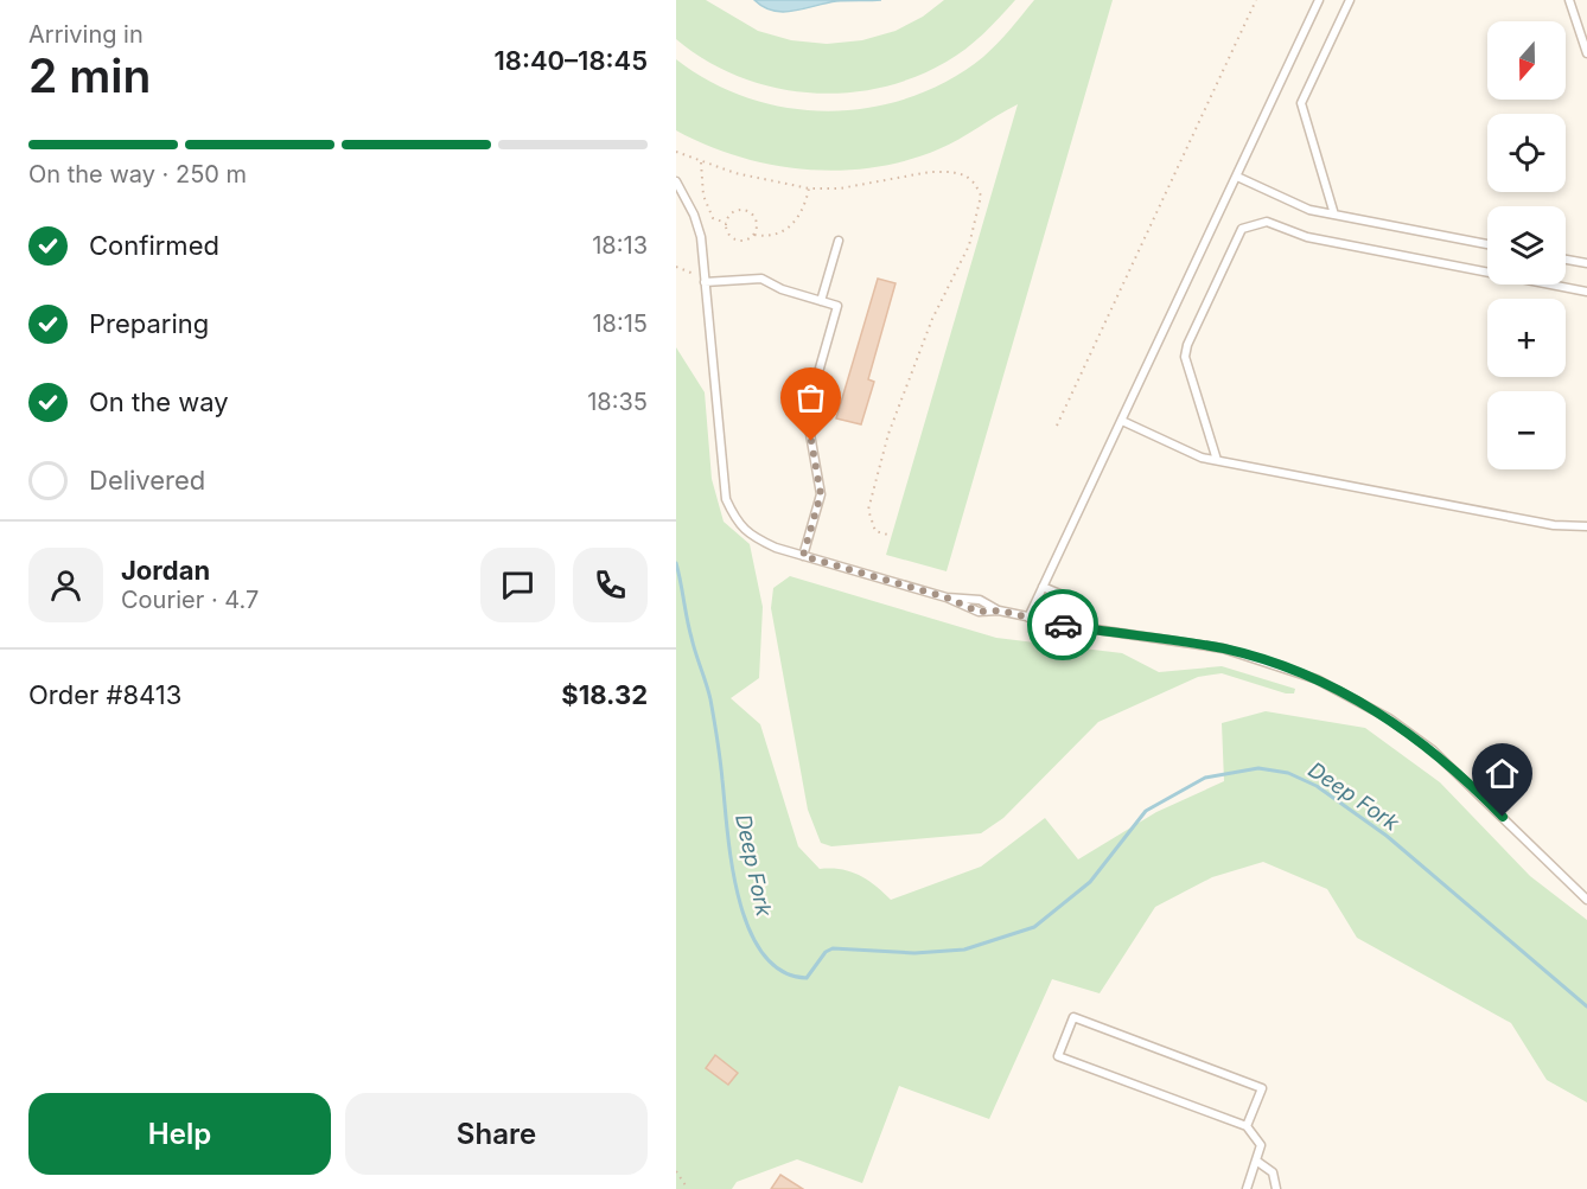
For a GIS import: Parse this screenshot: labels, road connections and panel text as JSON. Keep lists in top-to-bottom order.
{
  "water": ["Deep Fork"],
  "north": "bottom",
  "page": {
    "heading": ["2 min", "Arriving in", "18:40–18:45"],
    "panel": [
      "Jordan",
      "Courier · 4.7",
      "Order #8413",
      "$18.32"
    ],
    "map_buttons": ["+", "−"],
    "bar": "On the way · 250 m",
    "list": [
      ["Confirmed", "18:13"],
      ["Preparing", "18:15"],
      ["On the way", "18:35"],
      "Delivered"
    ],
    "buttons": ["Help", "Share"]
  }
}
